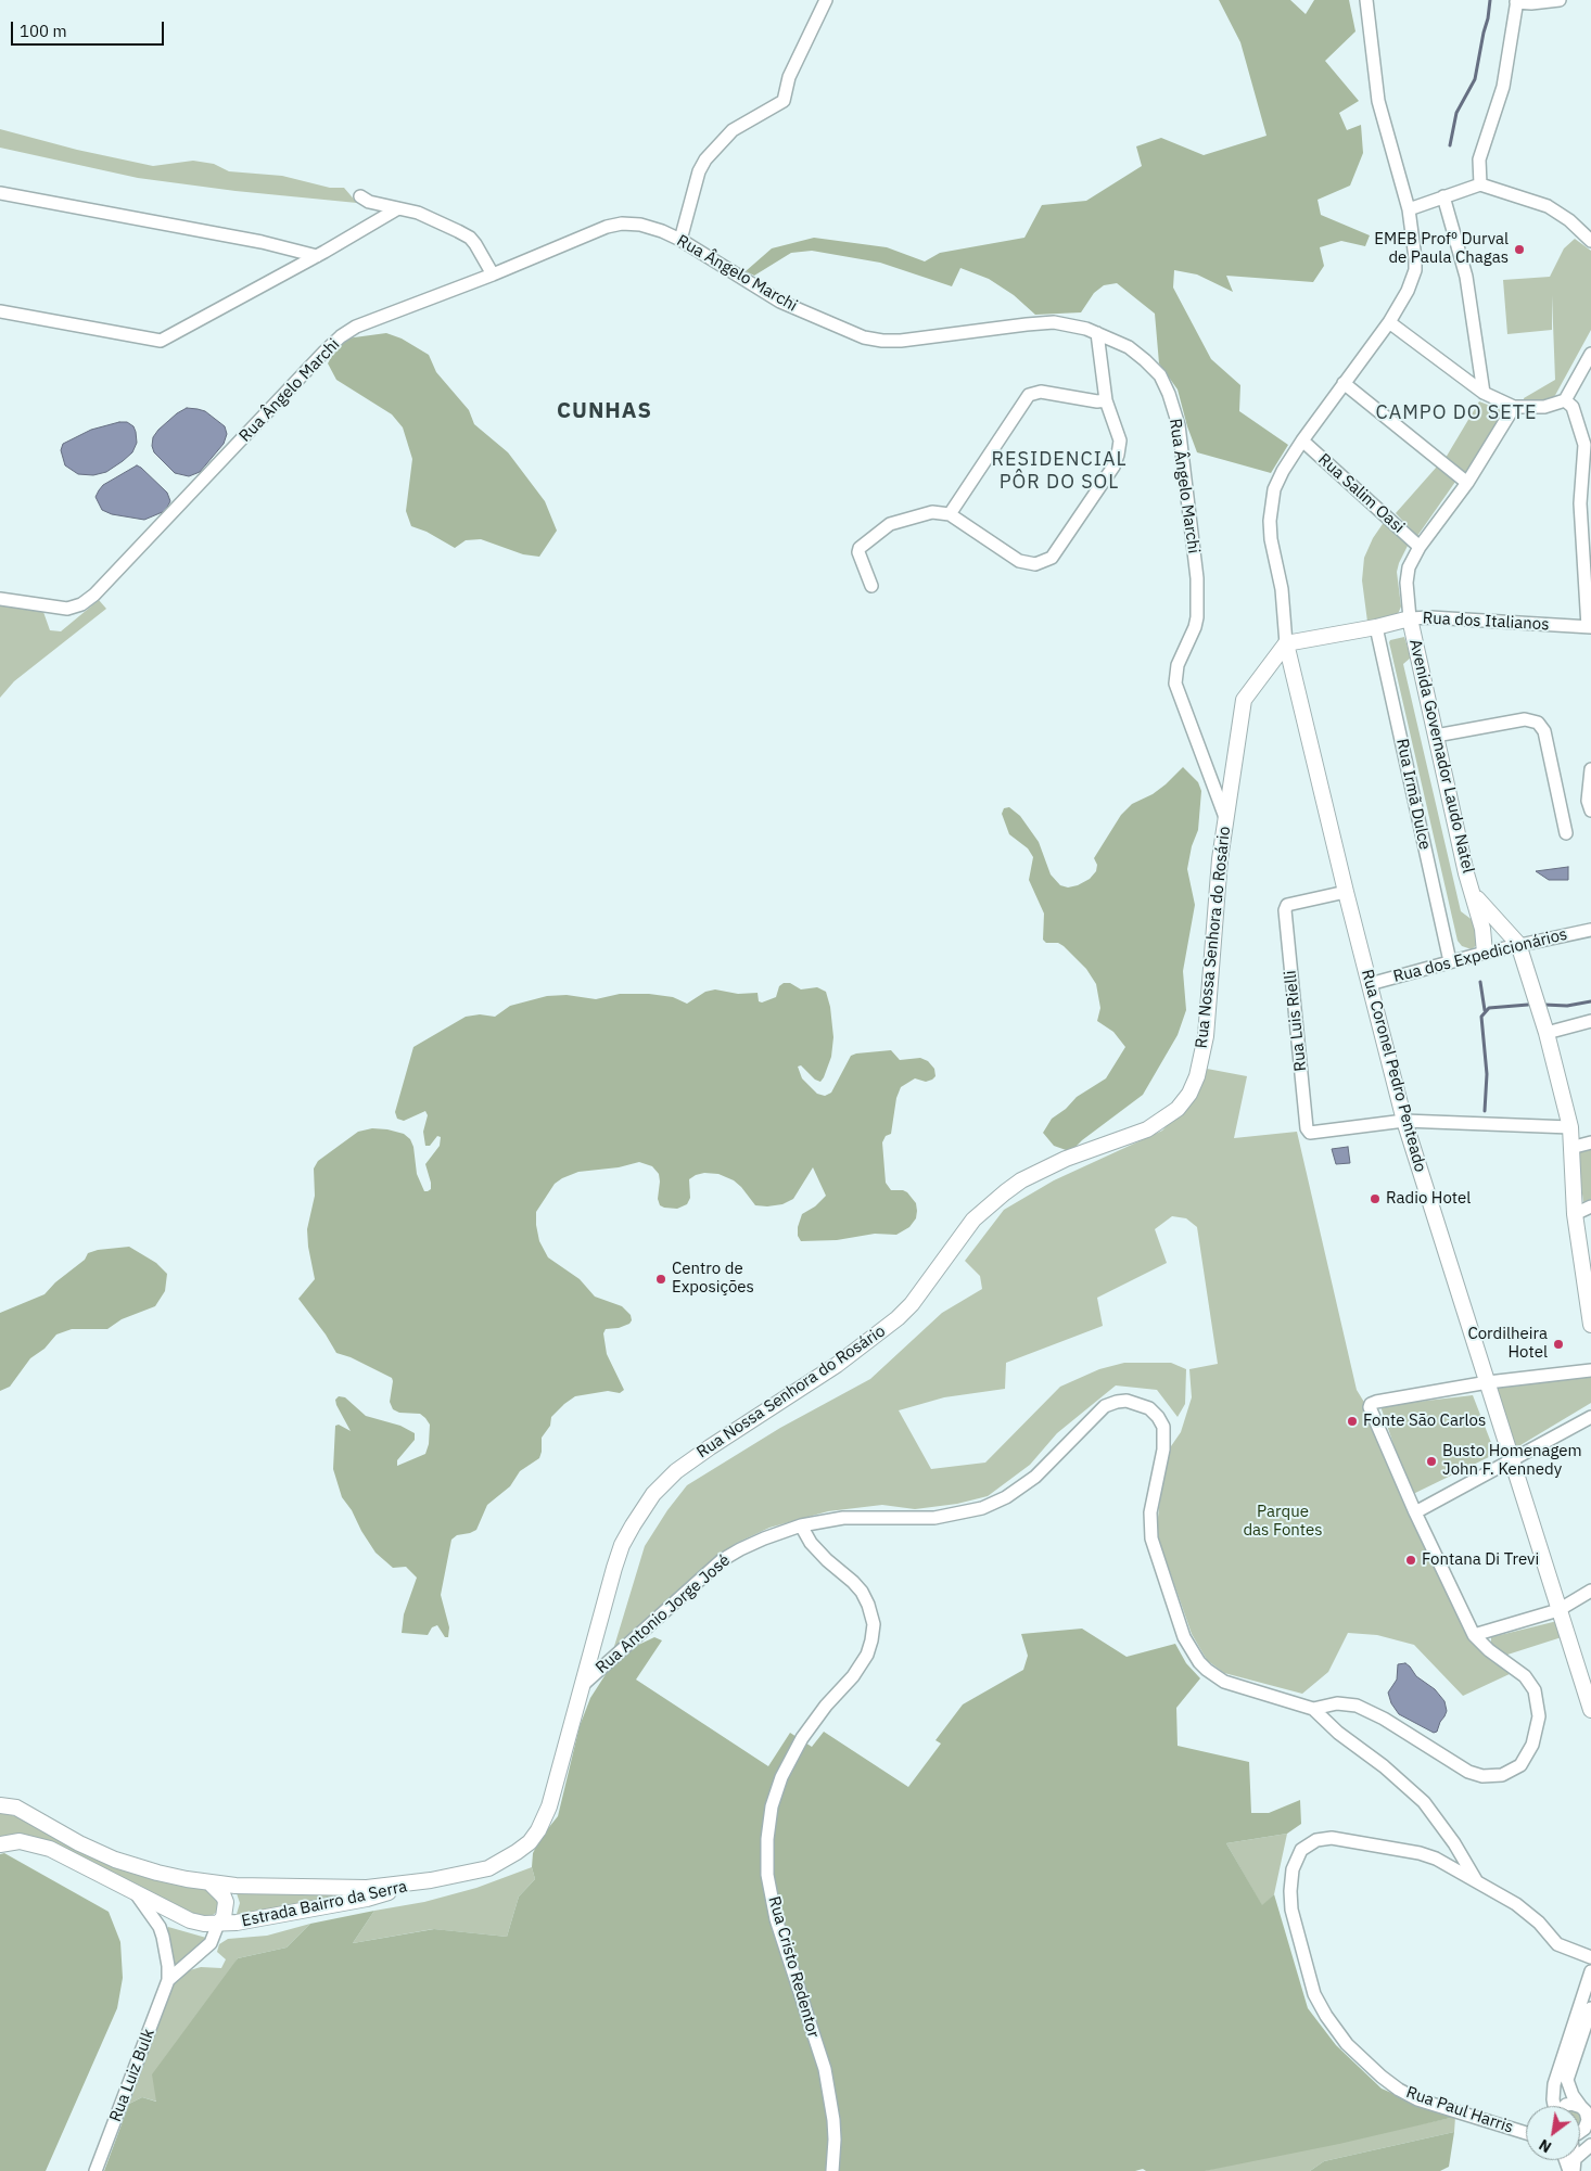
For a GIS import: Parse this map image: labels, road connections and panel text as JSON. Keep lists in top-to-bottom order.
{
  "streets": {
    "main road": [
      "Rua dos Italianos",
      "Avenida Governador Laudo Natel",
      "Rua Nossa Senhora do Rosário",
      "Rua Coronel Pedro Penteado",
      "Estrada Bairro da Serra"
    ],
    "street": [
      "Rua Ângelo Marchi",
      "Rua Salim Oasi",
      "Rua Irmã Dulce",
      "Rua dos Expedicionários",
      "Rua Luis Rielli",
      "Rua Antonio Jorge José",
      "Rua Cristo Redentor",
      "Rua Luiz Bulk",
      "Rua Paul Harris"
    ]
  },
  "crossings": [
    ["Rua Ângelo Marchi", "Rua Nossa Senhora do Rosário"],
    ["Rua dos Italianos", "Avenida Governador Laudo Natel"],
    ["Rua dos Italianos", "Rua Irmã Dulce"],
    ["Rua dos Italianos", "Rua Nossa Senhora do Rosário"],
    ["Rua dos Italianos", "Rua Coronel Pedro Penteado"],
    ["Avenida Governador Laudo Natel", "Rua dos Expedicionários"],
    ["Rua Irmã Dulce", "Rua dos Expedicionários"],
    ["Rua Nossa Senhora do Rosário", "Rua Coronel Pedro Penteado"],
    ["Rua Nossa Senhora do Rosário", "Rua Antonio Jorge José"],
    ["Rua Nossa Senhora do Rosário", "Estrada Bairro da Serra"],
    ["Rua dos Expedicionários", "Rua Coronel Pedro Penteado"],
    ["Rua Luis Rielli", "Rua Coronel Pedro Penteado"],
    ["Rua Antonio Jorge José", "Rua Cristo Redentor"]
  ],
  "districts": ["CUNHAS", "CAMPO DO SETE", "RESIDENCIAL PÔR DO SOL"],
  "parks": ["Parque das Fontes"],
  "places": [
    "EMEB Profº Durval de Paula Chagas",
    "Radio Hotel",
    "Centro de Exposições",
    "Cordilheira Hotel",
    "Fonte São Carlos",
    "Busto Homenagem John F. Kennedy",
    "Fontana Di Trevi"
  ],
  "scale_bar": "100 m",
  "north": "bottom left"
}
